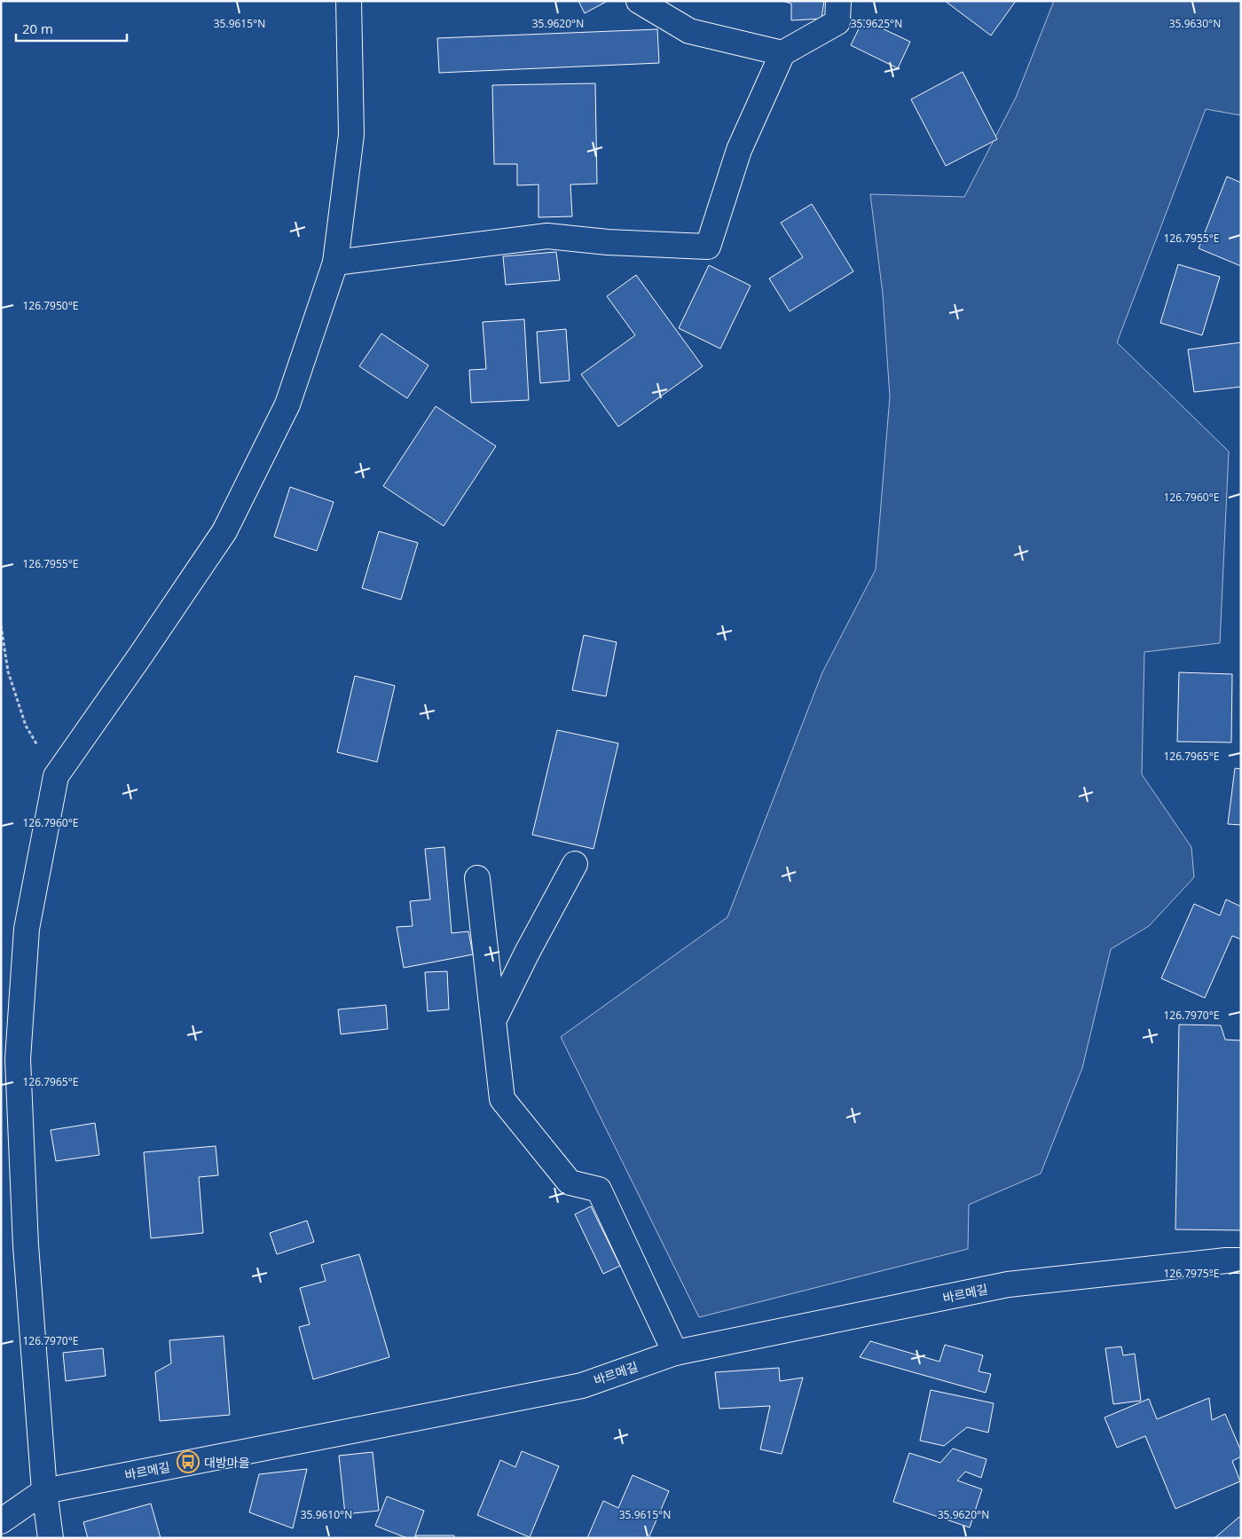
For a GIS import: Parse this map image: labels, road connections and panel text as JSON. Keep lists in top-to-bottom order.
{
  "streets": {
    "street": ["바르메길"]
  },
  "places": {
    "bus stop": ["대방마을"]
  },
  "scale_bar": "20 m",
  "coordinates": [
    "35.9615°N",
    "35.9620°N",
    "35.9625°N",
    "35.9630°N",
    "126.7955°E",
    "126.7950°E",
    "126.7960°E",
    "126.7965°E",
    "126.7970°E",
    "126.7975°E",
    "35.9610°N"
  ]
}
